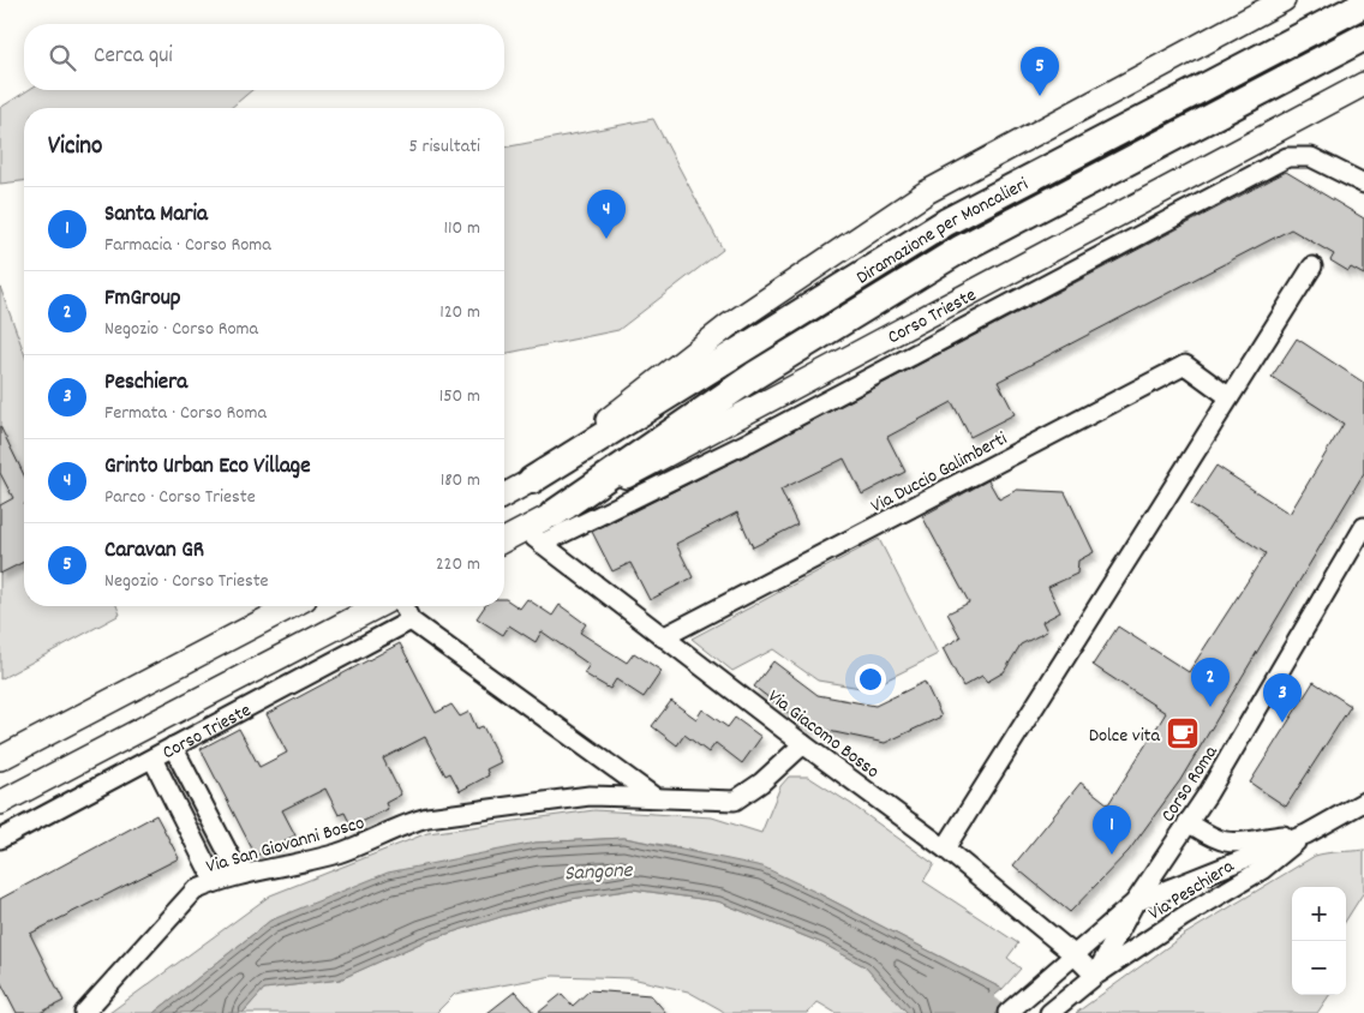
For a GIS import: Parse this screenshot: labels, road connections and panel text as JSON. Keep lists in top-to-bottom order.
{
  "streets": {
    "highway": ["Diramazione per Moncalieri"],
    "main road": ["Corso Trieste"],
    "street": [
      "Via Duccio Galimberti",
      "Via Giacomo Bosso",
      "Corso Roma",
      "Via San Giovanni Bosco",
      "Via Peschiera"
    ]
  },
  "crossings": [
    ["Diramazione per Moncalieri", "Corso Trieste"],
    ["Corso Trieste", "Via Giacomo Bosso"],
    ["Via Duccio Galimberti", "Via Giacomo Bosso"],
    ["Via Giacomo Bosso", "Corso Roma"],
    ["Via Giacomo Bosso", "Via San Giovanni Bosco"],
    ["Via Giacomo Bosso", "Via Peschiera"],
    ["Corso Roma", "Via Peschiera"]
  ],
  "water": ["Sangone"],
  "places": {
    "cafe": ["Dolce vita"]
  },
  "page": {
    "search": "Cerca qui",
    "pins": [
      "5",
      "4",
      "2",
      "3",
      "1"
    ],
    "heading": ["Vicino", "5 risultati"],
    "list": [
      {
        "mark": "1",
        "name": "Santa Maria",
        "note": "Farmacia · Corso Roma",
        "value": "110 m"
      },
      {
        "mark": "2",
        "name": "FmGroup",
        "note": "Negozio · Corso Roma",
        "value": "120 m"
      },
      {
        "mark": "3",
        "name": "Peschiera",
        "note": "Fermata · Corso Roma",
        "value": "150 m"
      },
      {
        "mark": "4",
        "name": "Grinto Urban Eco Village",
        "note": "Parco · Corso Trieste",
        "value": "180 m"
      },
      {
        "mark": "5",
        "name": "Caravan GR",
        "note": "Negozio · Corso Trieste",
        "value": "220 m"
      }
    ],
    "map_buttons": ["+", "−"]
  }
}
